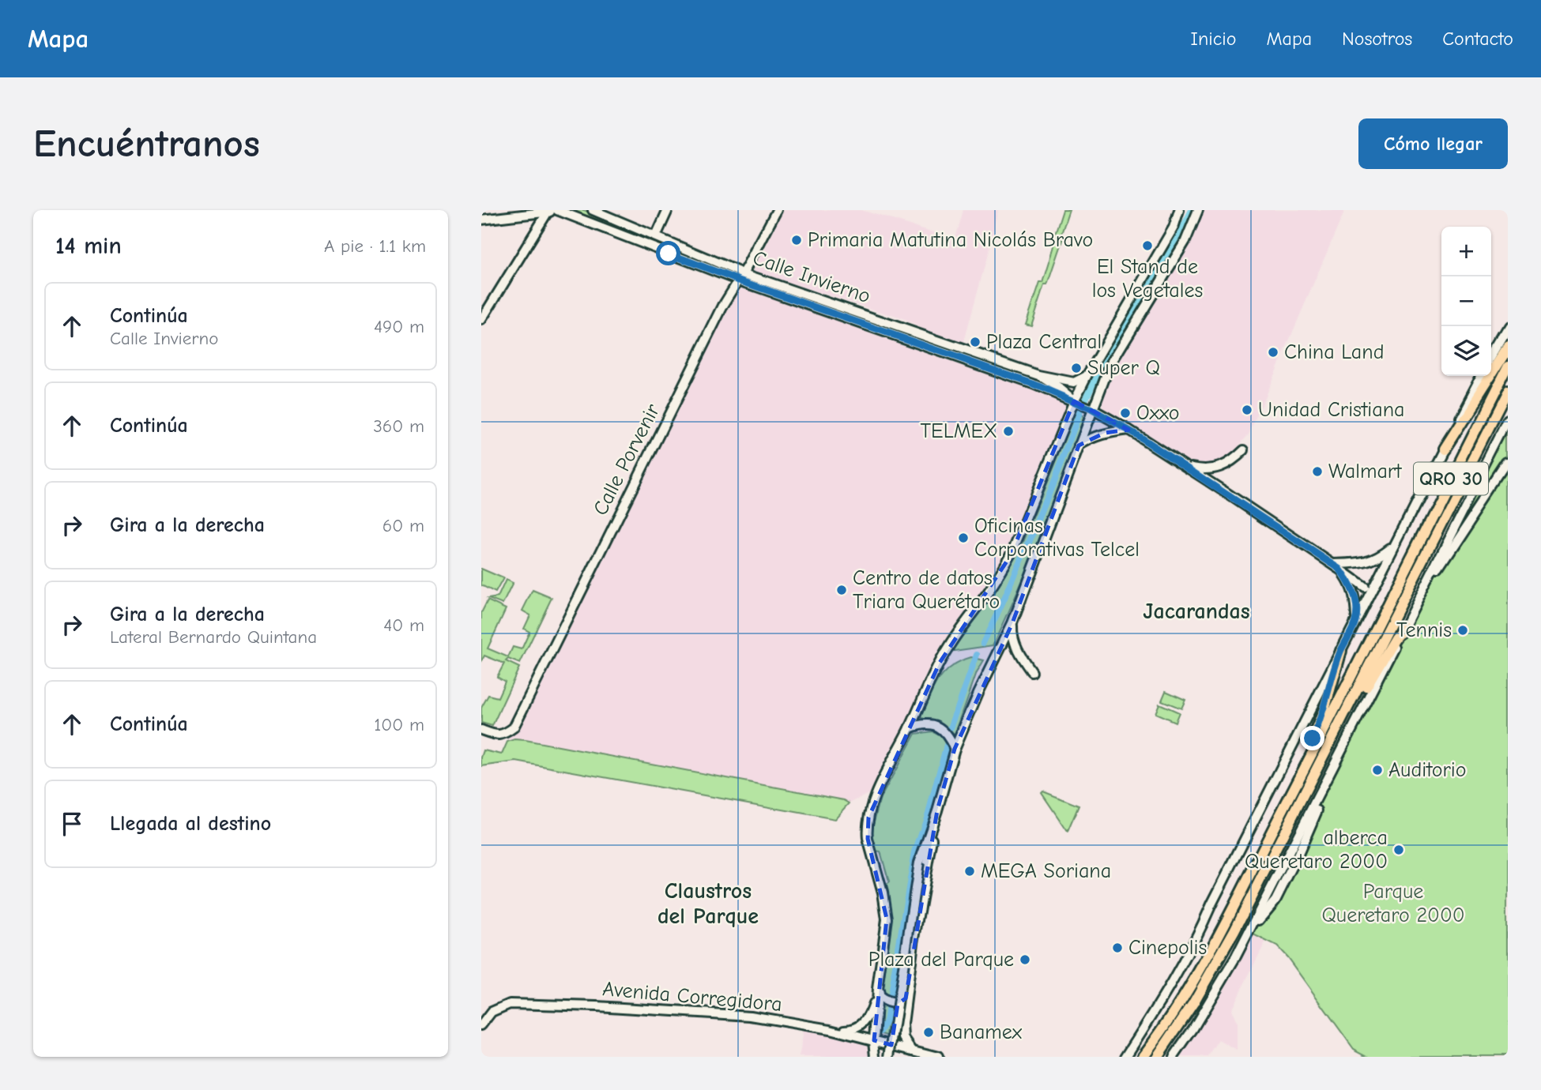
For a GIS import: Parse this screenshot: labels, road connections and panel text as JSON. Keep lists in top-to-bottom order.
{
  "streets": {
    "main road": ["QRO 30"],
    "street": ["Calle Invierno", "Calle Porvenir", "Avenida Corregidora"]
  },
  "crossings": [
    ["Calle Invierno", "Calle Porvenir"]
  ],
  "districts": ["Jacarandas", "Claustros del Parque"],
  "parks": ["Parque Queretaro 2000"],
  "places": [
    "Primaria Matutina Nicolás Bravo",
    "El Stand de los Vegetales",
    "Plaza Central",
    "China Land",
    "Super Q",
    "Unidad Cristiana",
    "Oxxo",
    "TELMEX",
    "Walmart",
    "Oficinas Corporativas Telcel",
    "Centro de datos Triara Querétaro",
    "Tennis",
    "Auditorio",
    "alberca Queretaro 2000",
    "MEGA Soriana",
    "Cinepolis",
    "Plaza del Parque",
    "Banamex"
  ],
  "page": {
    "header": "Mapa",
    "nav": [
      "Inicio",
      "Mapa",
      "Nosotros",
      "Contacto"
    ],
    "buttons": "Cómo llegar",
    "title": "Encuéntranos",
    "heading": ["14 min", "A pie · 1.1 km"],
    "map_buttons": ["+", "−"],
    "list": [
      ["Continúa", "Calle Invierno", "490 m"],
      ["Continúa", "360 m"],
      ["Gira a la derecha", "60 m"],
      ["Gira a la derecha", "Lateral Bernardo Quintana", "40 m"],
      ["Continúa", "100 m"],
      "Llegada al destino"
    ]
  }
}
